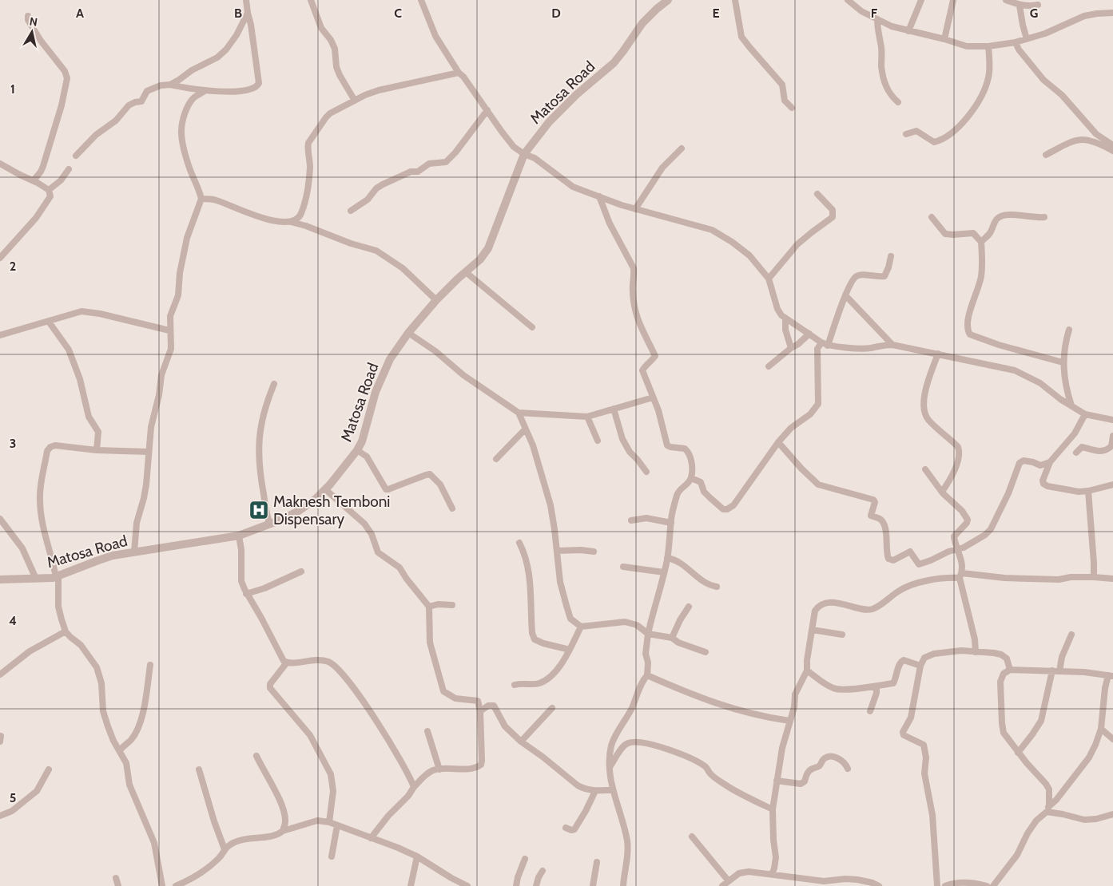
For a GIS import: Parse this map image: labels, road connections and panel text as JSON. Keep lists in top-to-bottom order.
{
  "streets": {
    "street": ["Matosa Road"]
  },
  "places": {
    "hospital": ["Maknesh Temboni Dispensary"]
  },
  "north": "top",
  "grid": {
    "columns": [
      "A",
      "B",
      "C",
      "D",
      "E",
      "F",
      "G"
    ],
    "rows": [
      "1",
      "2",
      "3",
      "4",
      "5"
    ]
  }
}
